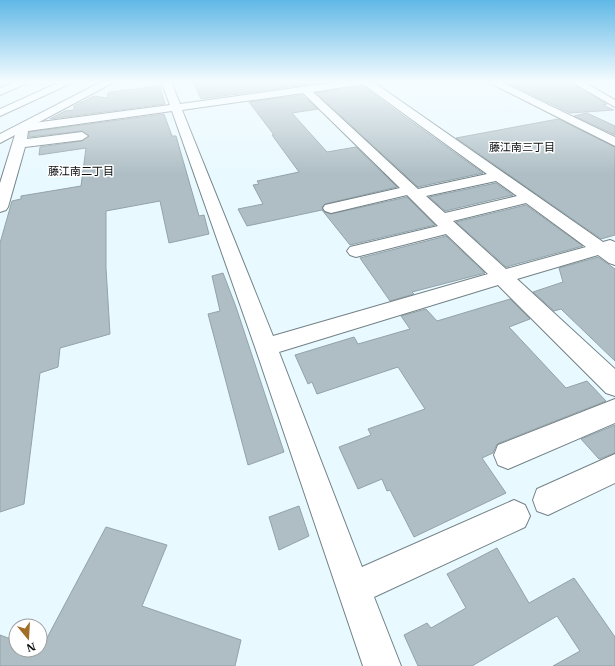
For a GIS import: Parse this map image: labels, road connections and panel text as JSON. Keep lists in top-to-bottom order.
{
  "districts": ["藤江南三丁目", "藤江南二丁目"],
  "north": "bottom"
}
